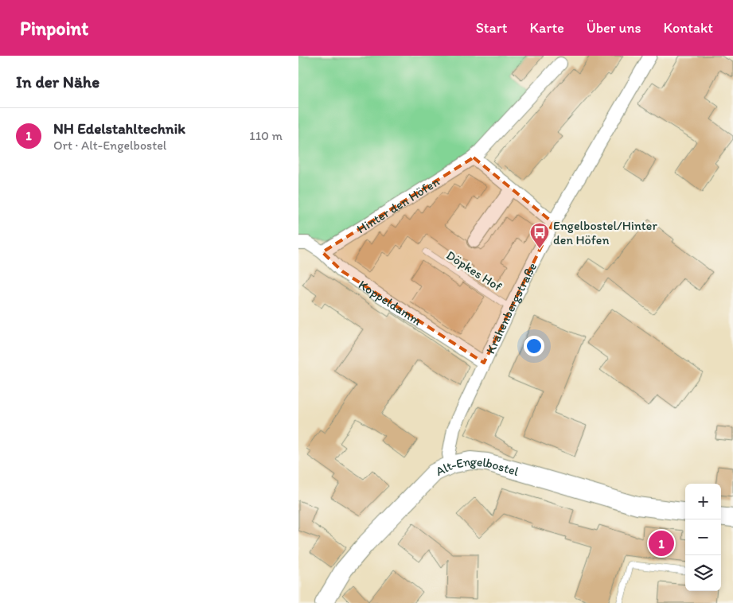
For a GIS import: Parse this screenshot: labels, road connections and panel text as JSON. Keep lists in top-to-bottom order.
{
  "streets": {
    "street": [
      "Hinter den Höfen",
      "Koppeldamm",
      "Krähenbergstraße",
      "Alt-Engelbostel"
    ],
    "lane": ["Döpkes Hof"]
  },
  "crossings": [
    ["Hinter den Höfen", "Koppeldamm"],
    ["Döpkes Hof", "Krähenbergstraße"],
    ["Koppeldamm", "Krähenbergstraße"],
    ["Krähenbergstraße", "Alt-Engelbostel"]
  ],
  "places": {
    "bus stop": ["Engelbostel/Hinter den Höfen"]
  },
  "page": {
    "header": "Pinpoint",
    "nav": [
      "Start",
      "Karte",
      "Über uns",
      "Kontakt"
    ],
    "heading": "In der Nähe",
    "list": [
      {
        "mark": "1",
        "name": "NH Edelstahltechnik",
        "note": "Ort · Alt-Engelbostel",
        "value": "110 m"
      }
    ],
    "map_buttons": ["+", "−"],
    "pins": "1"
  }
}
